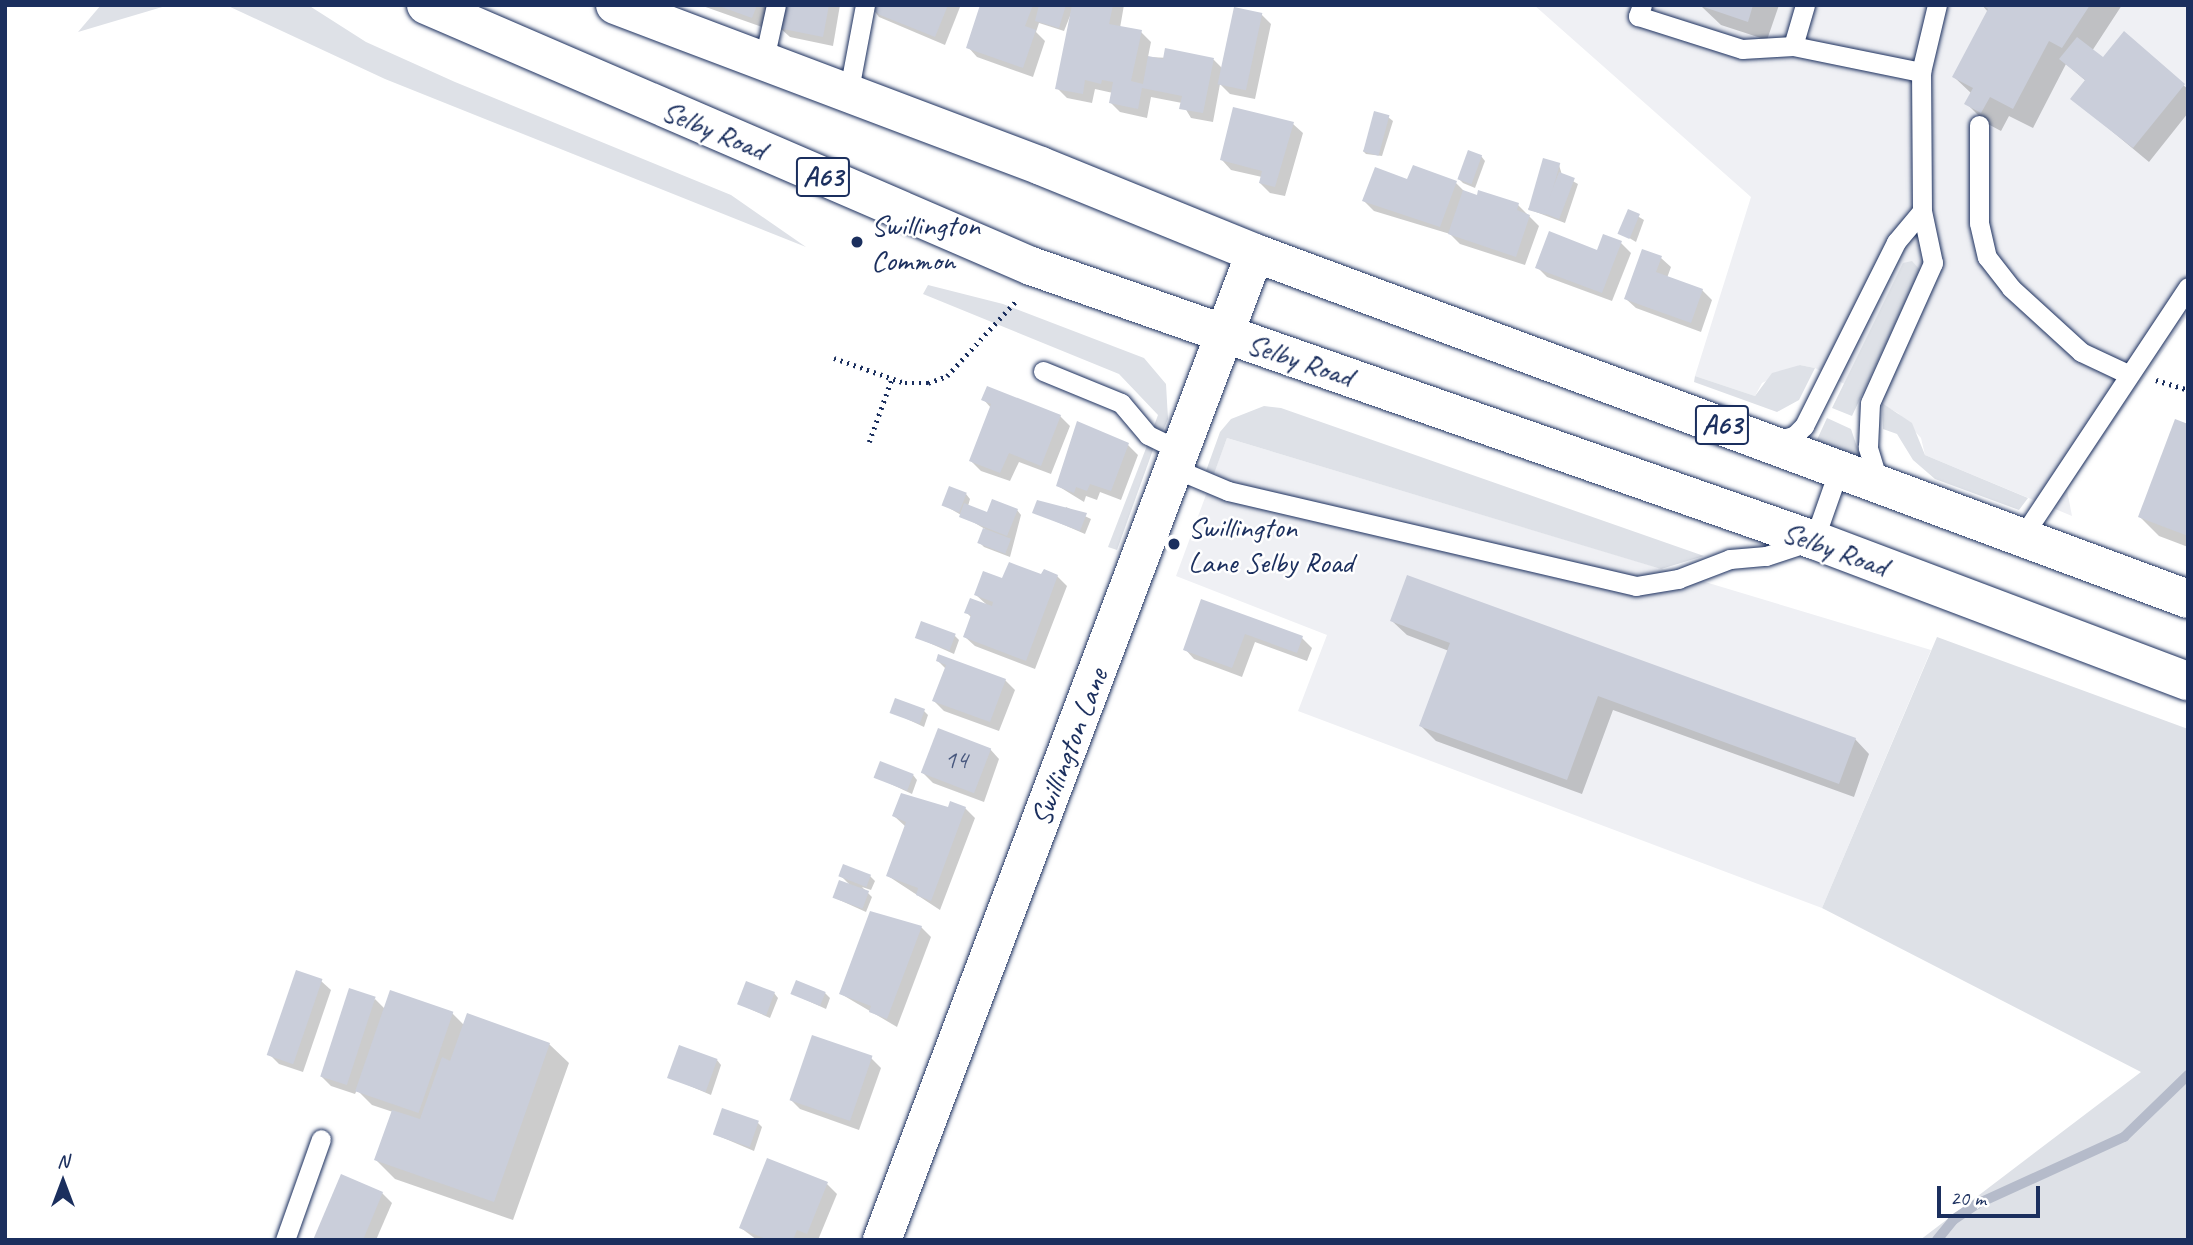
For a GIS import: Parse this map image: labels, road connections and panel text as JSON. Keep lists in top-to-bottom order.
{
  "streets": {
    "main road": ["Selby Road", "A63", "Swillington Lane"]
  },
  "crossings": [
    ["Selby Road", "Swillington Lane"],
    ["A63", "Swillington Lane"]
  ],
  "places": ["Swillington Common", "Swillington Lane Selby Road"],
  "house_numbers": ["14"],
  "scale_bar": "20 m",
  "north": "top"
}
